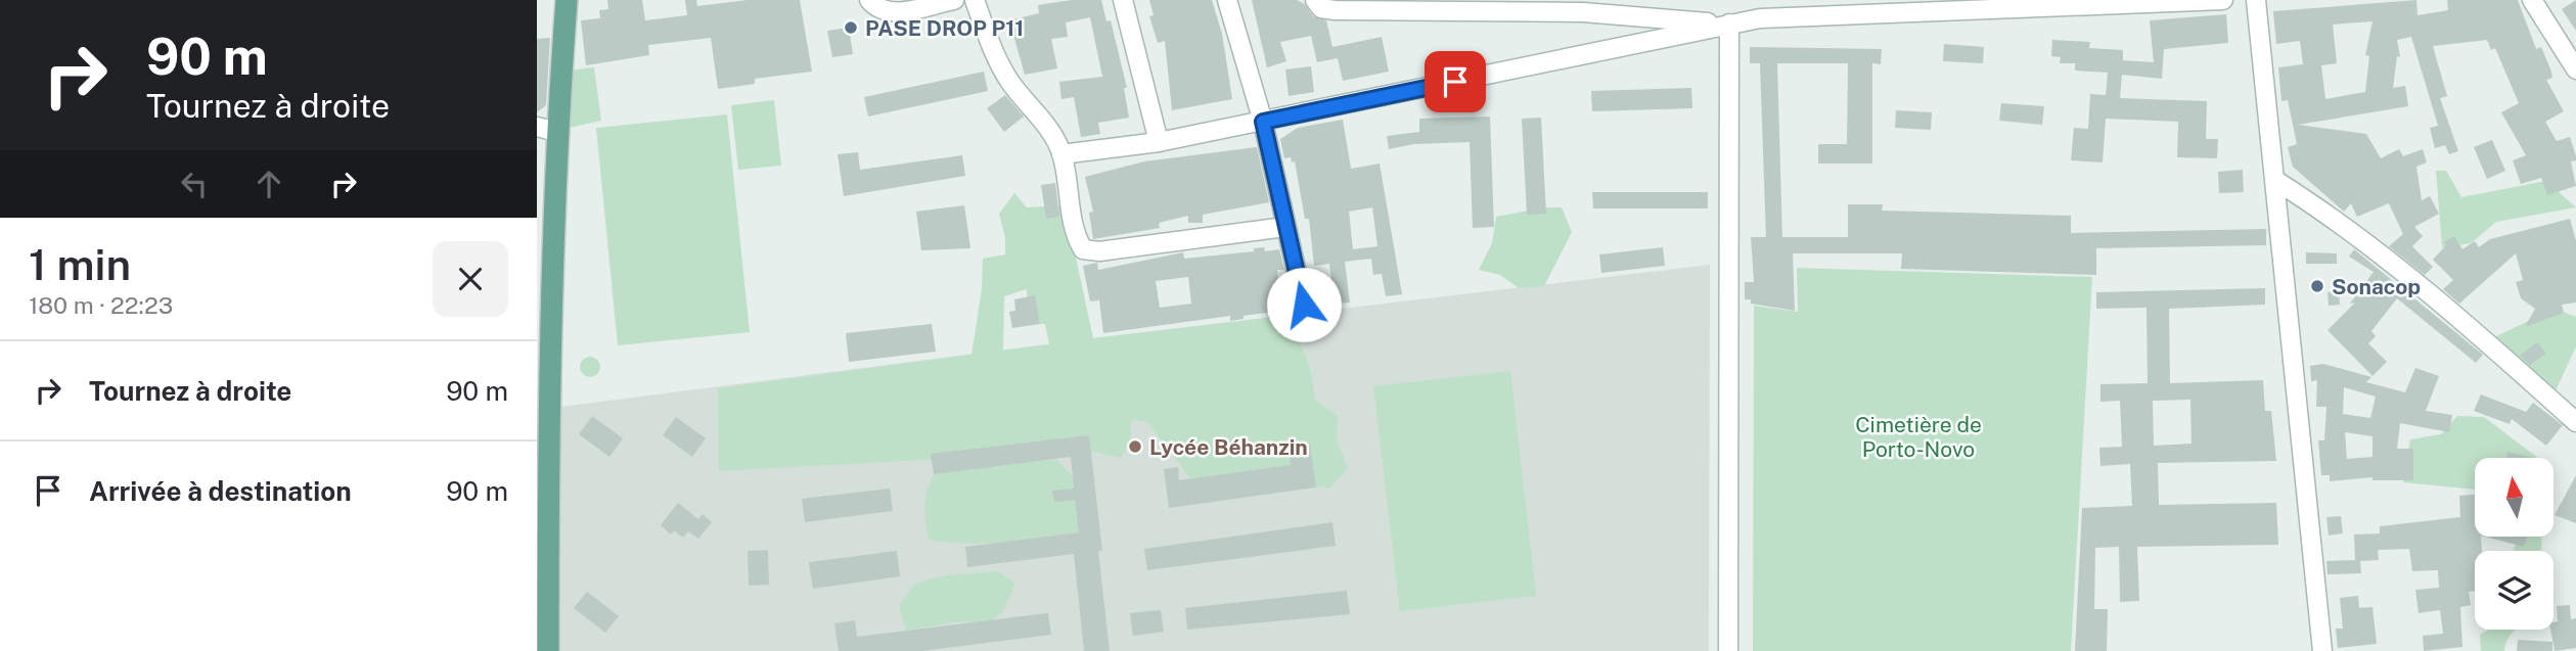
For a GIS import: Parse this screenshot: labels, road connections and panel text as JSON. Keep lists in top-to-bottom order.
{
  "parks": ["Cimetière de Porto-Novo"],
  "places": ["PASE DROP P11", "Sonacop", "Lycée Béhanzin"],
  "north": "top",
  "page": {
    "turn": ["90 m", "Tournez à droite"],
    "heading": ["1 min", "180 m · 22:23"],
    "list": [
      {
        "name": "Tournez à droite",
        "value": "90 m"
      },
      {
        "name": "Arrivée à destination",
        "value": "90 m"
      }
    ]
  }
}
